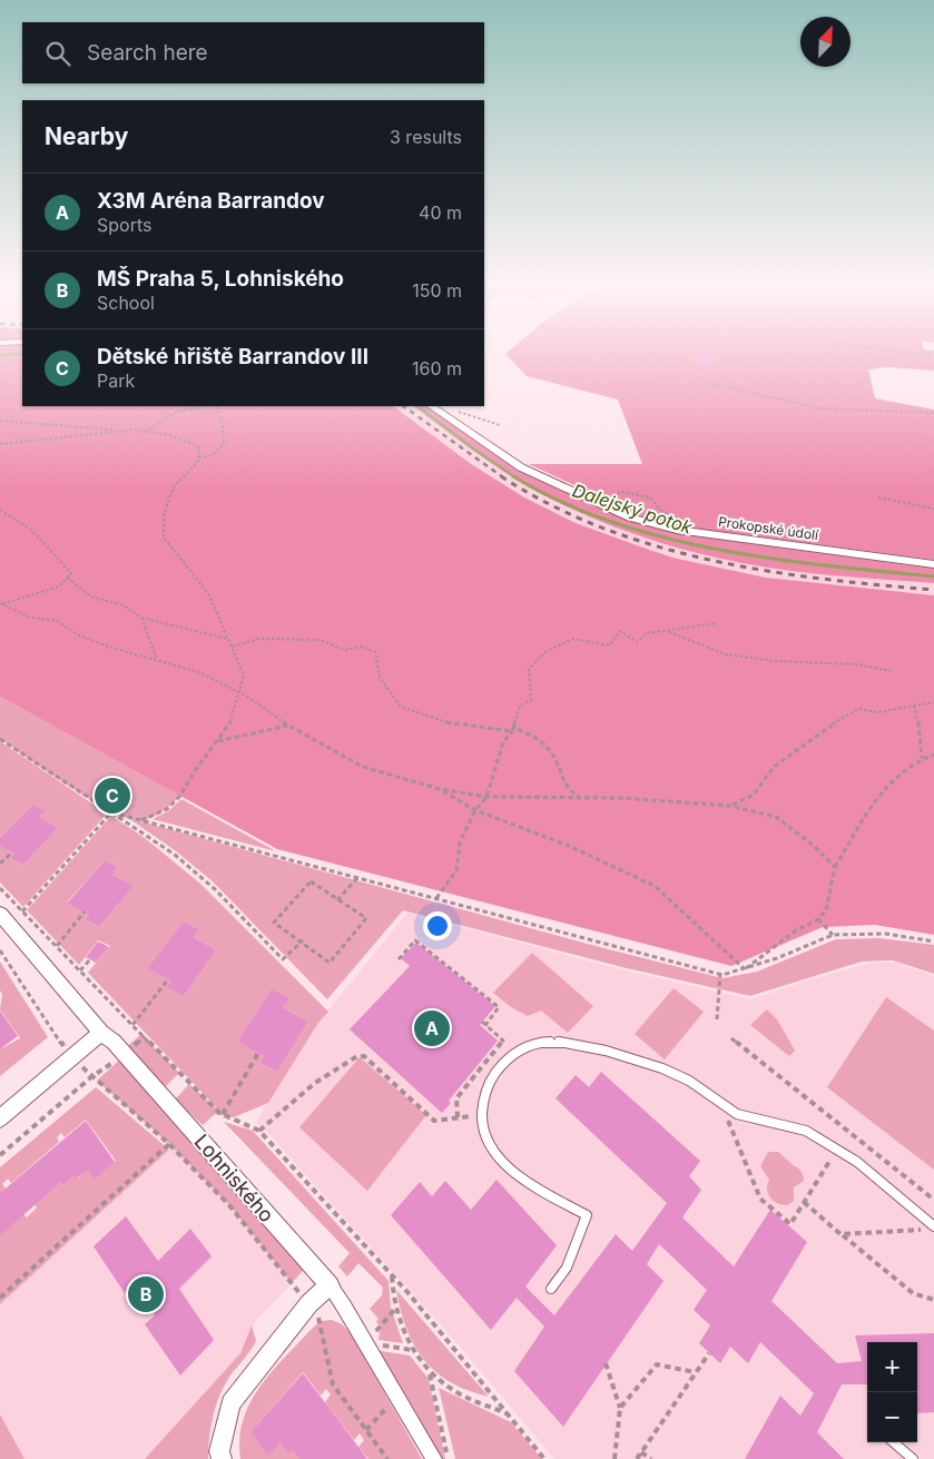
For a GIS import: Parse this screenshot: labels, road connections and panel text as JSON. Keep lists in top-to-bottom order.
{
  "streets": {
    "street": ["Prokopské údolí", "Lohniského"]
  },
  "water": ["Dalejský potok"],
  "north": "top right",
  "page": {
    "search": "Search here",
    "heading": ["Nearby", "3 results"],
    "list": [
      {
        "mark": "A",
        "name": "X3M Aréna Barrandov",
        "note": "Sports",
        "value": "40 m"
      },
      {
        "mark": "B",
        "name": "MŠ Praha 5, Lohniského",
        "note": "School",
        "value": "150 m"
      },
      {
        "mark": "C",
        "name": "Dětské hřiště Barrandov III",
        "note": "Park",
        "value": "160 m"
      }
    ],
    "pins": ["C", "A", "B"],
    "map_buttons": ["+", "−"]
  }
}
